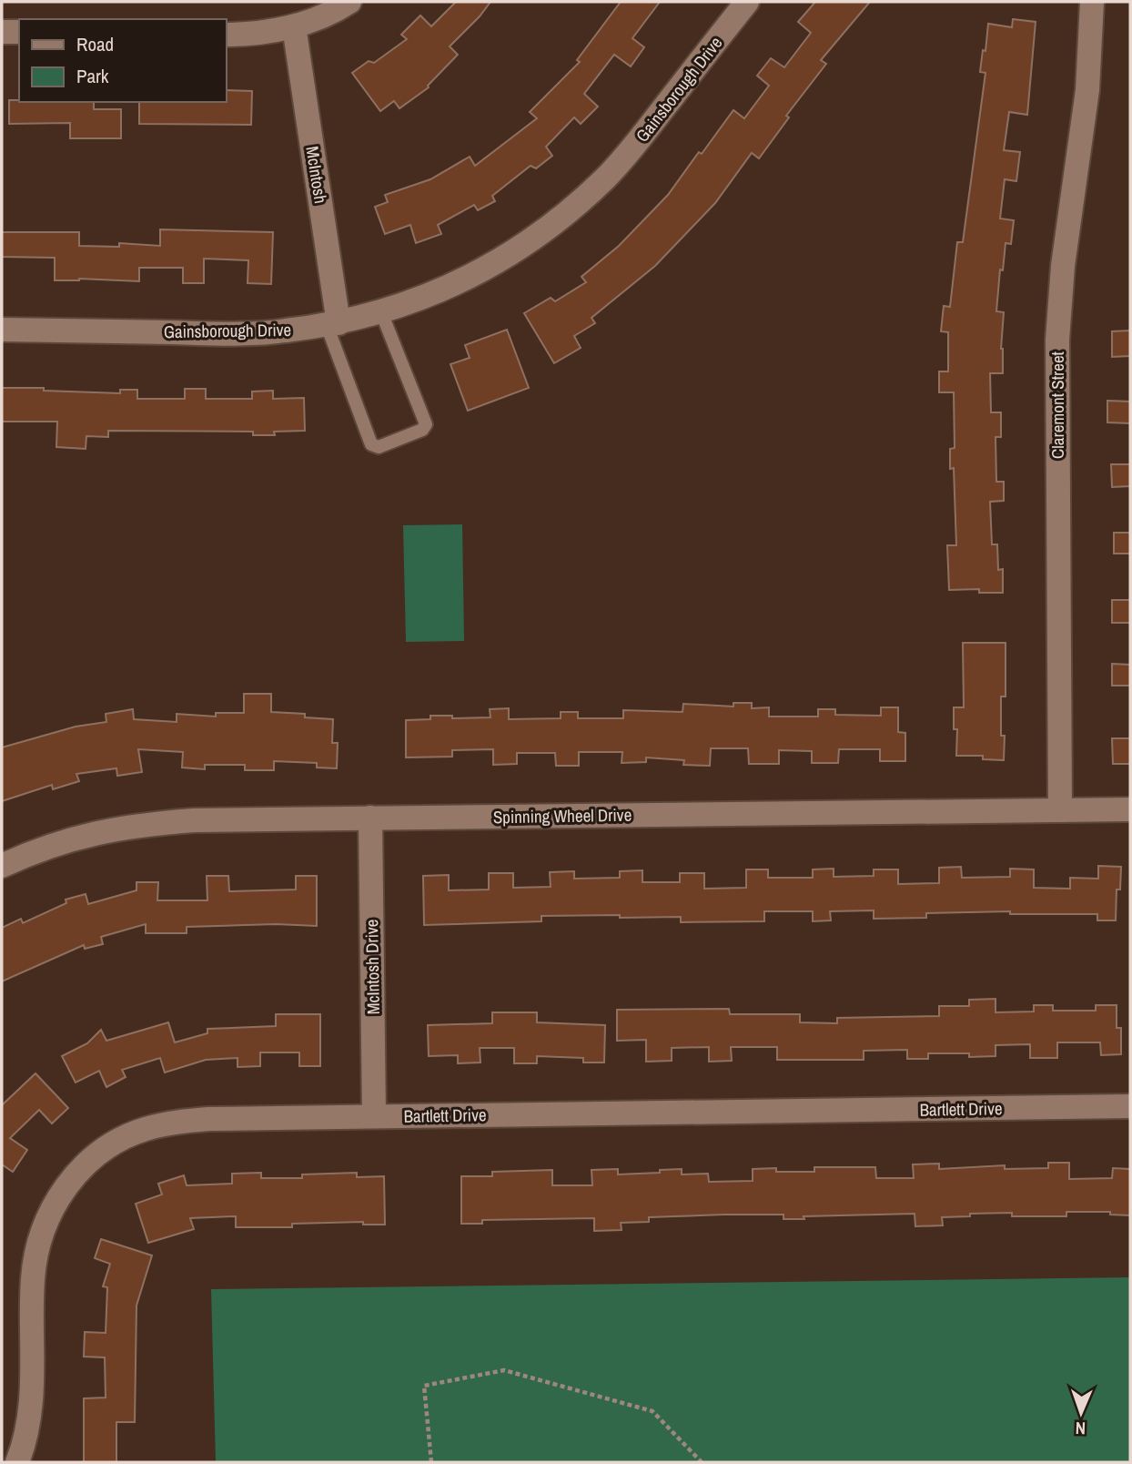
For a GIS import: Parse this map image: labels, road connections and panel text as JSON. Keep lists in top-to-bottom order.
{
  "streets": {
    "street": [
      "Gainsborough Drive",
      "McIntosh",
      "Claremont Street",
      "Spinning Wheel Drive",
      "McIntosh Drive",
      "Bartlett Drive"
    ]
  },
  "crossings": [
    ["Gainsborough Drive", "McIntosh"],
    ["Claremont Street", "Spinning Wheel Drive"],
    ["Spinning Wheel Drive", "McIntosh Drive"],
    ["McIntosh Drive", "Bartlett Drive"]
  ],
  "legend": ["Road", "Park"],
  "north": "bottom"
}
